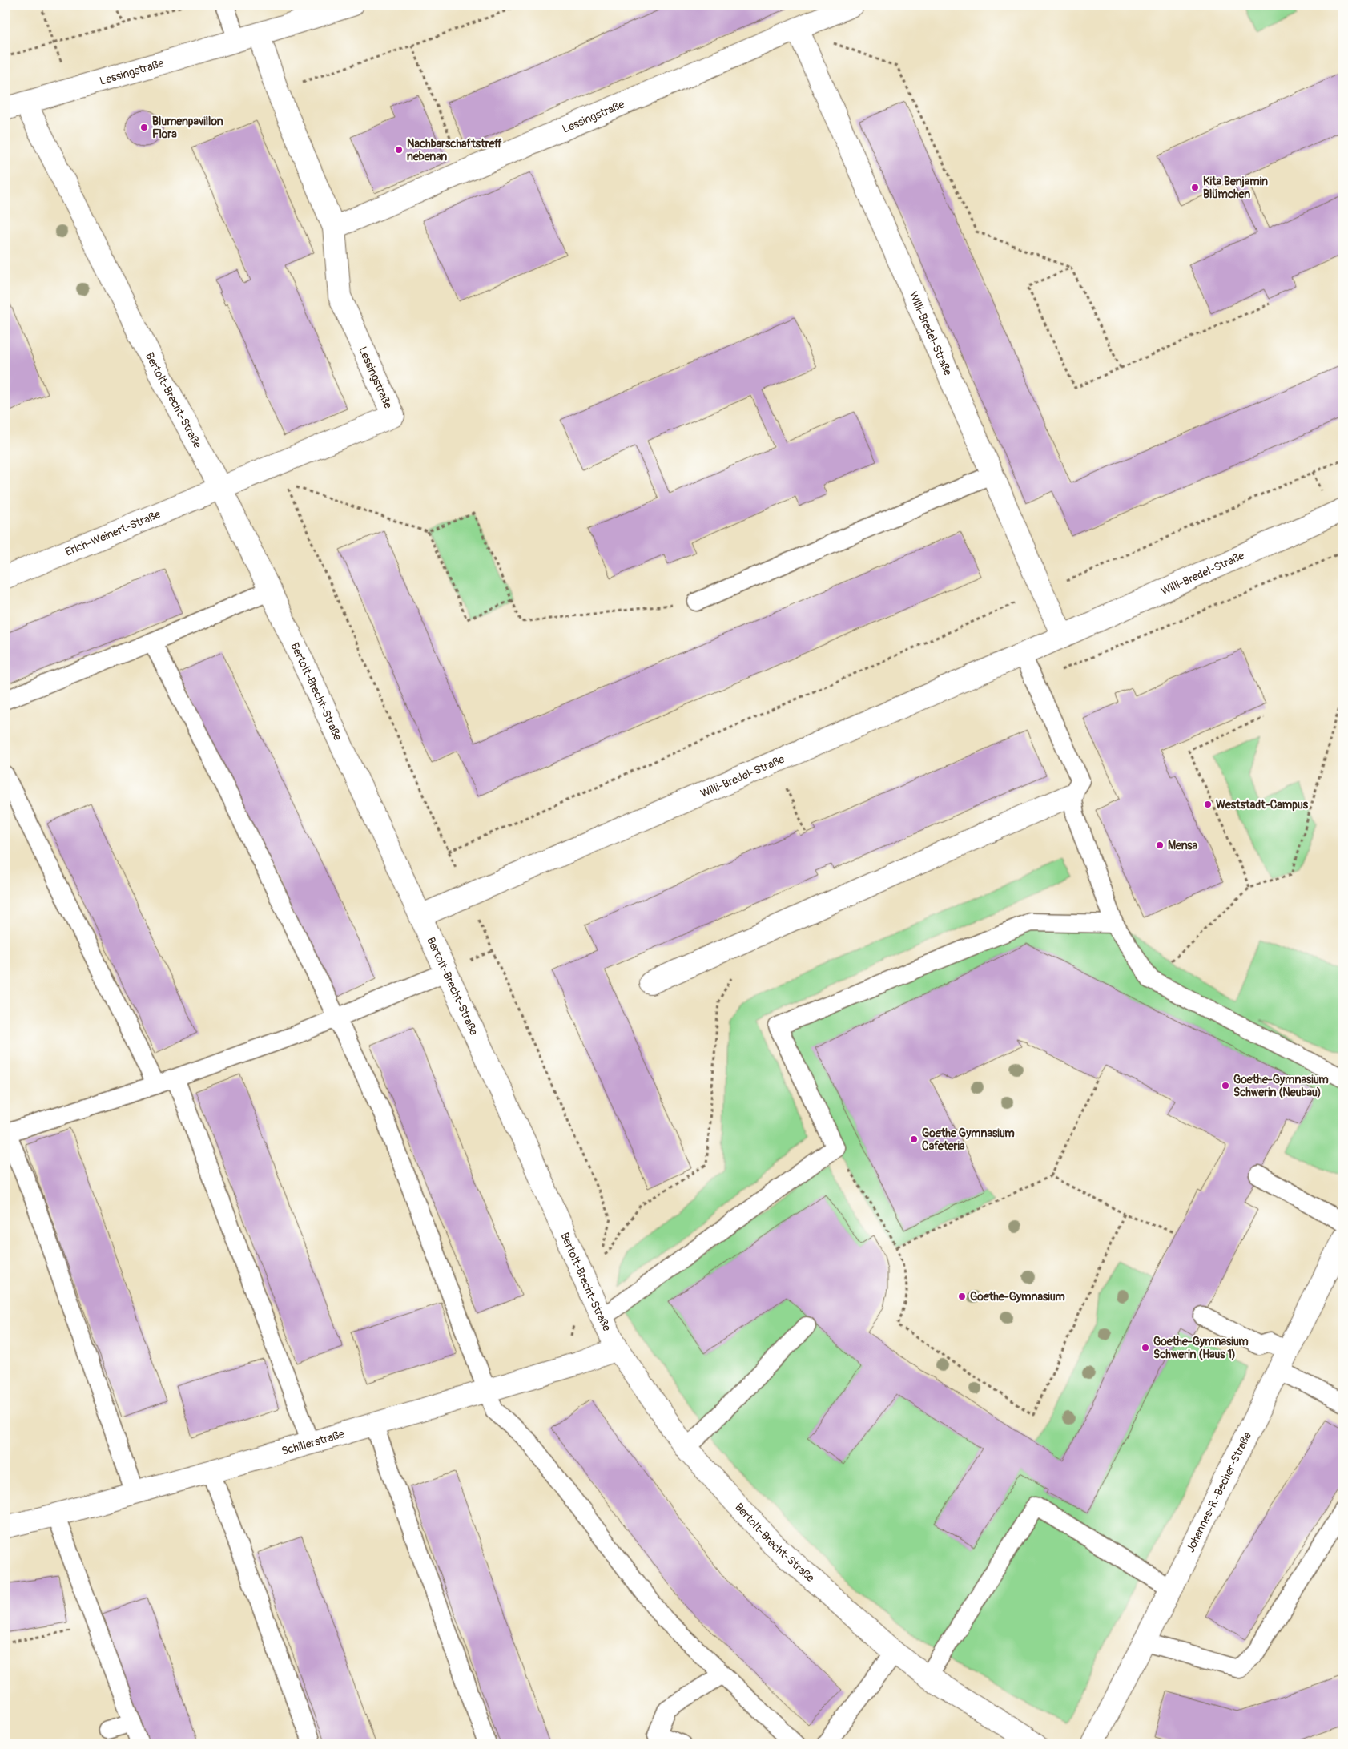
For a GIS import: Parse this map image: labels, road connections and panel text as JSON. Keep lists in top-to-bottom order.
{
  "streets": {
    "street": [
      "Lessingstraße",
      "Willi-Bredel-Straße",
      "Bertolt-Brecht-Straße",
      "Erich-Weinert-Straße",
      "Schillerstraße",
      "Johannes-R.-Becher-Straße"
    ]
  },
  "crossings": [
    ["Lessingstraße", "Willi-Bredel-Straße"],
    ["Lessingstraße", "Bertolt-Brecht-Straße"],
    ["Lessingstraße", "Erich-Weinert-Straße"],
    ["Willi-Bredel-Straße", "Bertolt-Brecht-Straße"],
    ["Bertolt-Brecht-Straße", "Erich-Weinert-Straße"],
    ["Bertolt-Brecht-Straße", "Schillerstraße"]
  ],
  "places": [
    "Blumenpavillon Flora",
    "Nachbarschaftstreff nebenan",
    "Kita Benjamin Blümchen",
    "Weststadt-Campus",
    "Mensa",
    "Goethe-Gymnasium Schwerin (Neubau)",
    "Goethe Gymnasium Cafeteria",
    "Goethe-Gymnasium",
    "Goethe-Gymnasium Schwerin (Haus 1)"
  ]
}
